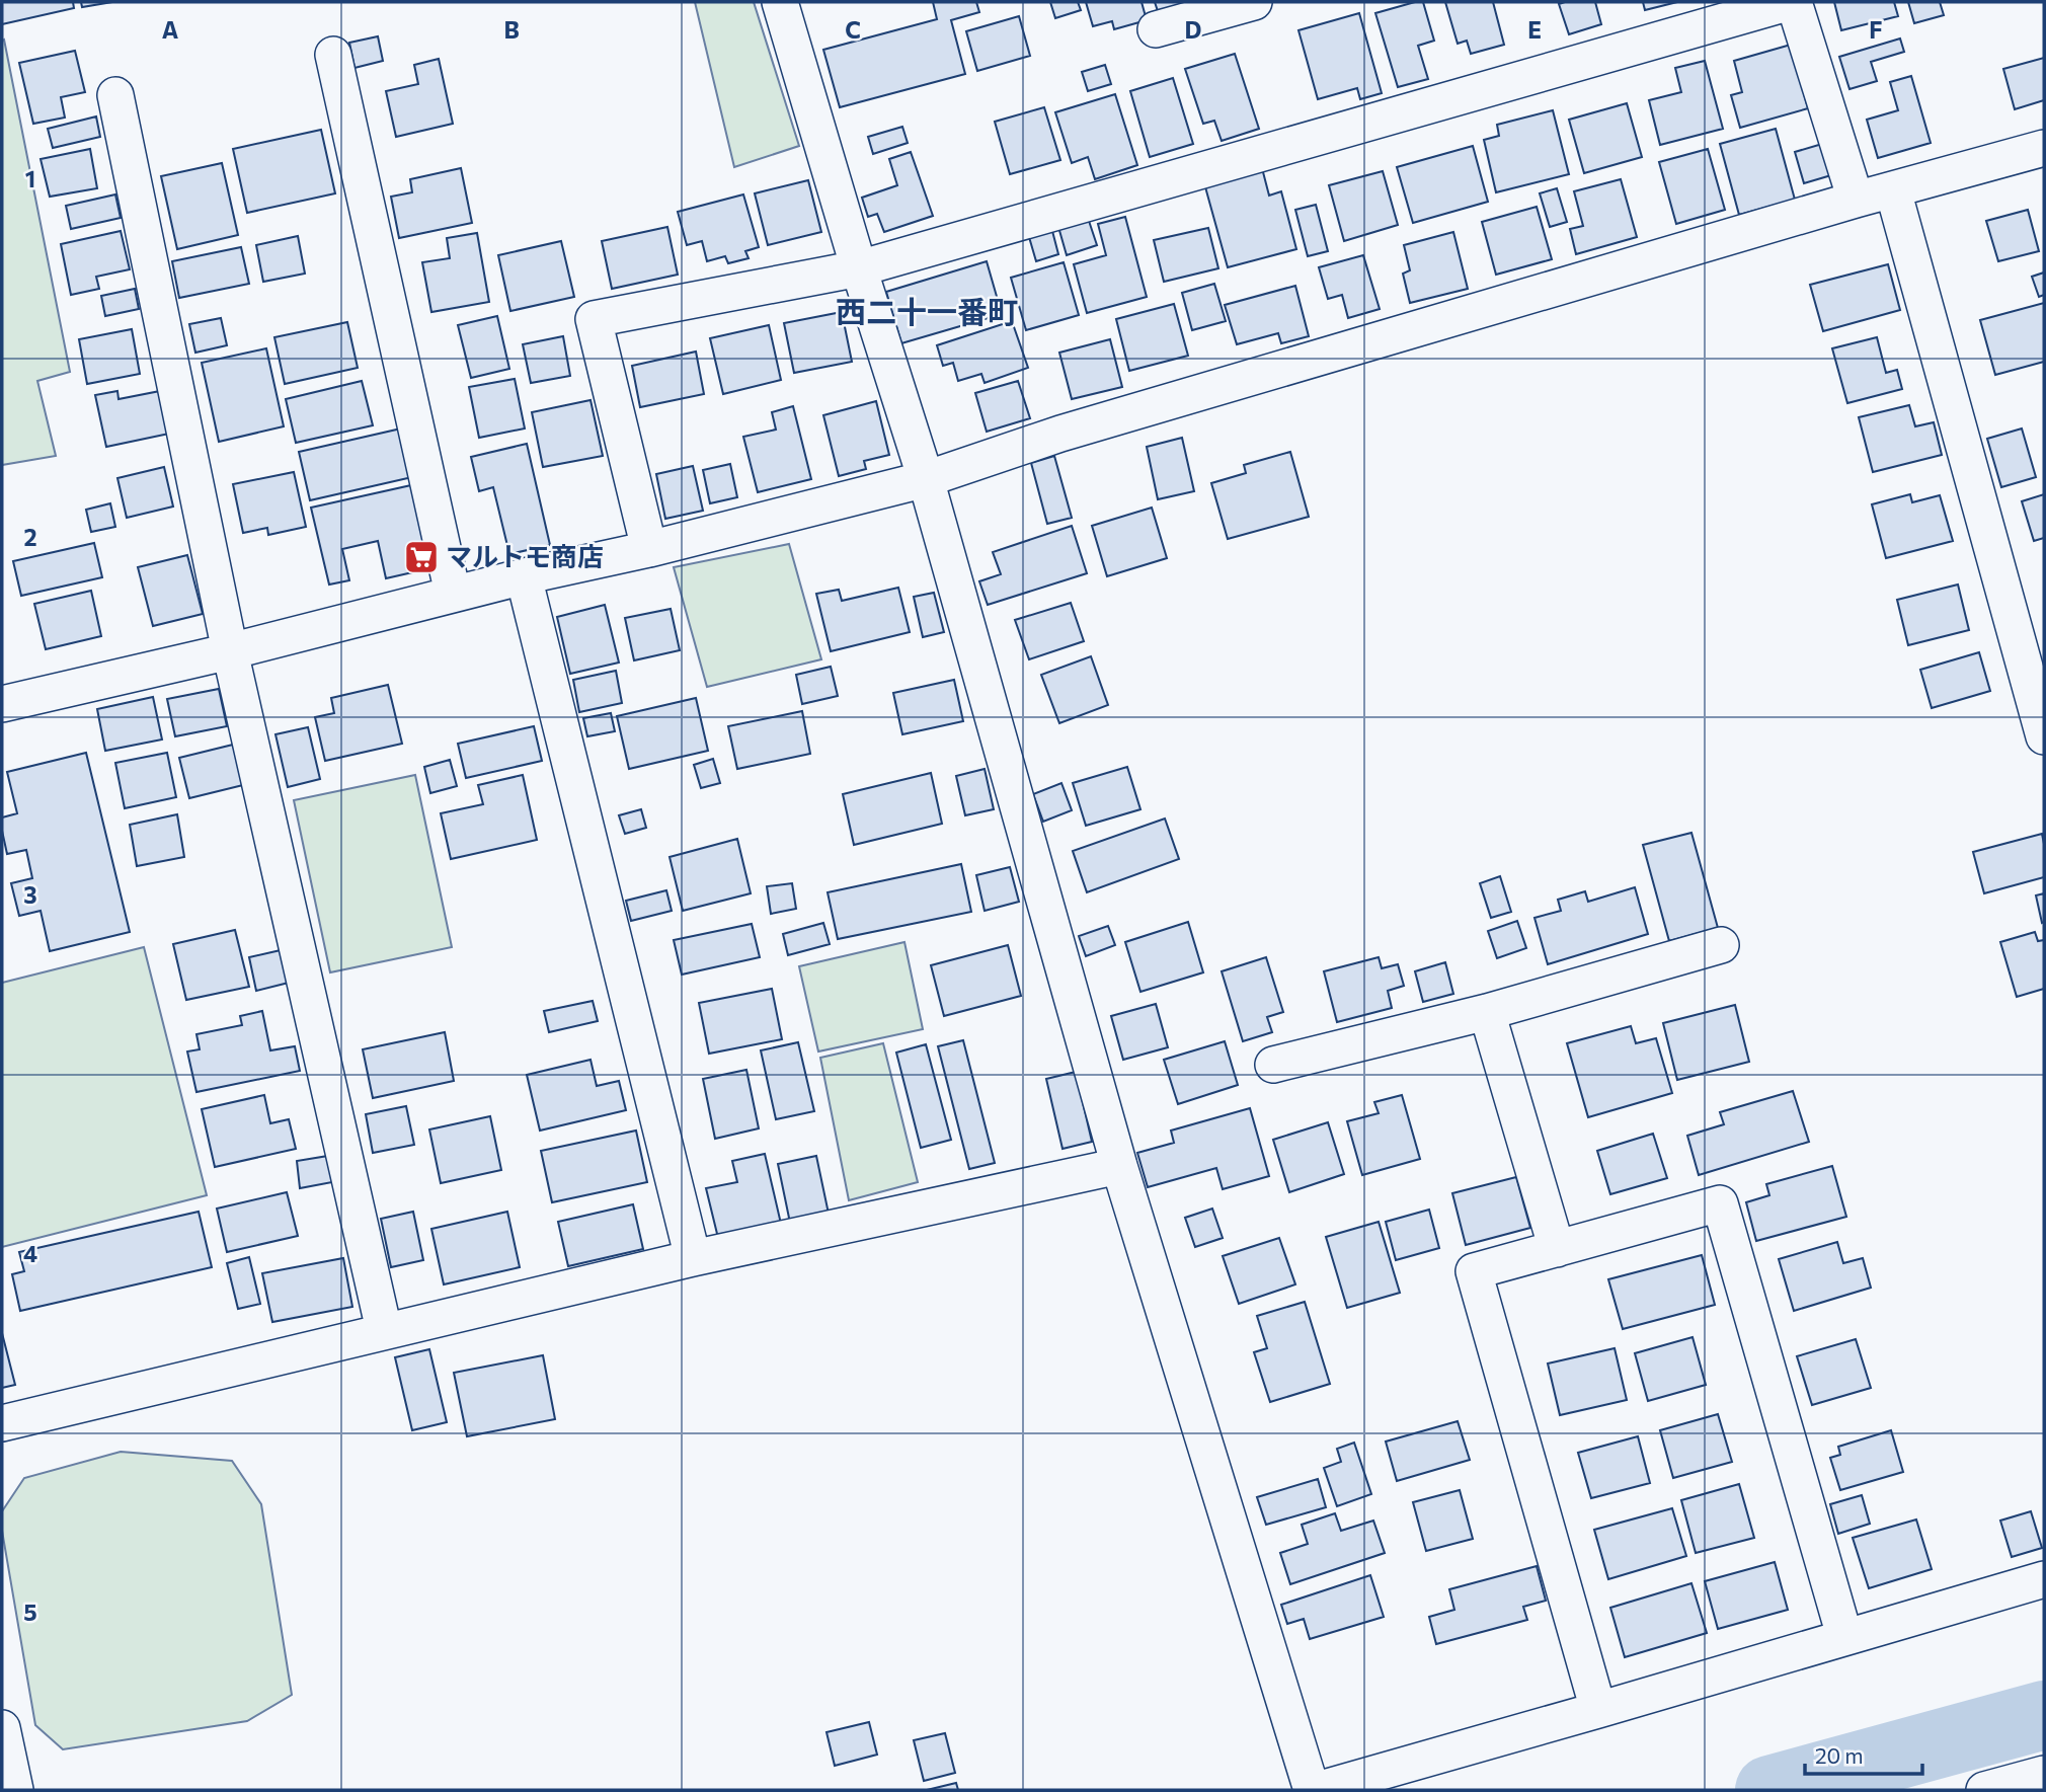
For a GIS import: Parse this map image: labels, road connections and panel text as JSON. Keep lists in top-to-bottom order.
{
  "districts": ["西二十一番町"],
  "places": {
    "supermarket": ["マルトモ商店"]
  },
  "scale_bar": "20 m",
  "grid": {
    "columns": [
      "A",
      "B",
      "C",
      "D",
      "E",
      "F"
    ],
    "rows": [
      "1",
      "2",
      "3",
      "4",
      "5"
    ]
  }
}
